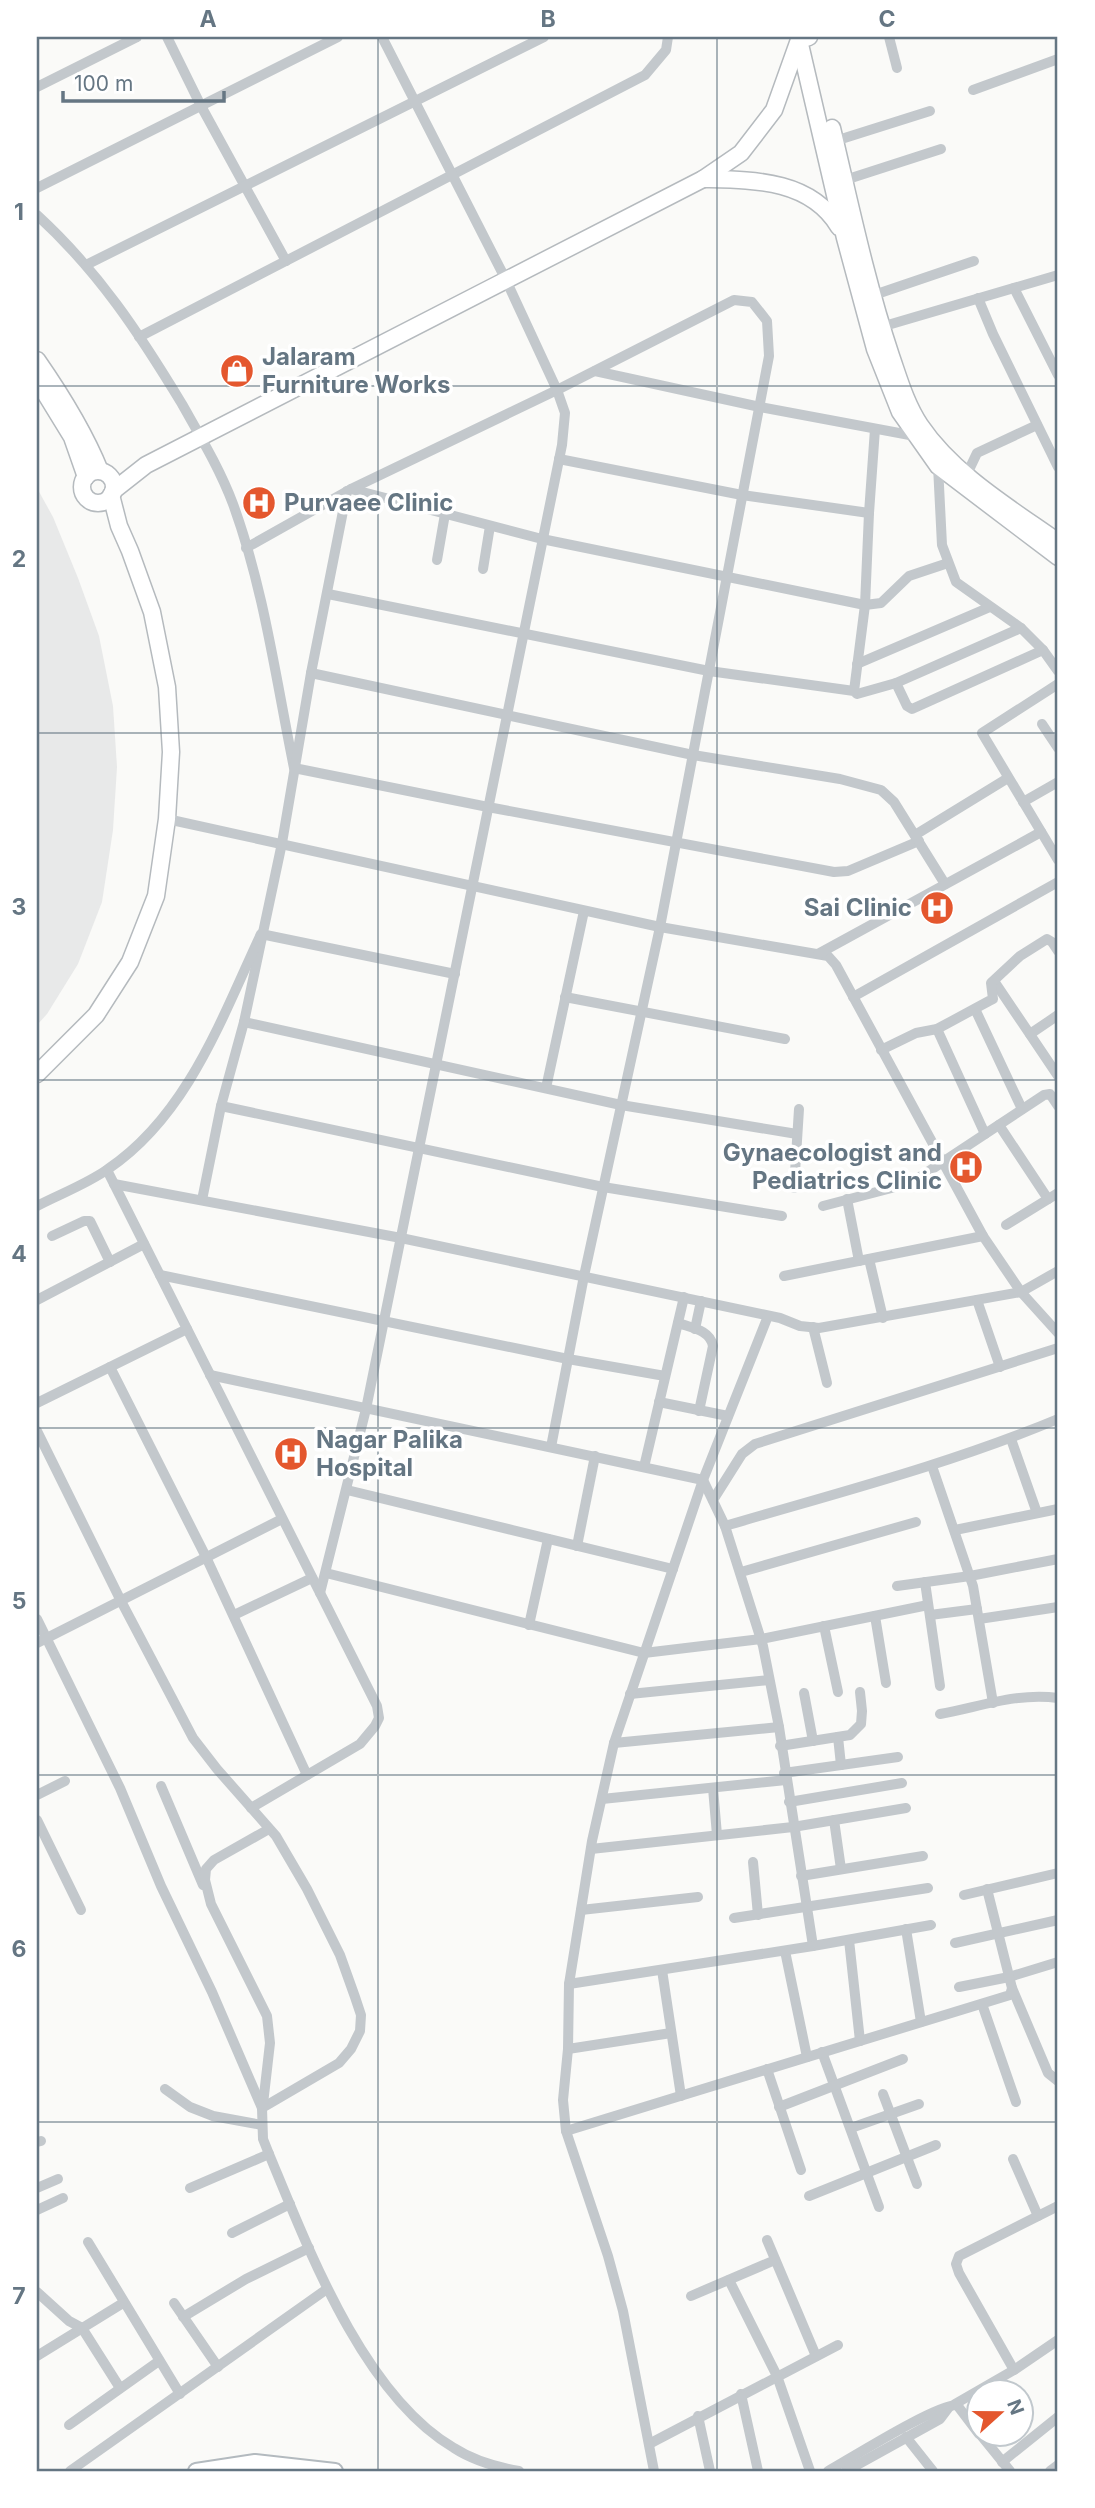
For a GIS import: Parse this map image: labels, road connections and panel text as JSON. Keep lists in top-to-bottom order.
{
  "places": {
    "shop": ["Jalaram Furniture Works"],
    "hospital": [
      "Purvaee Clinic",
      "Sai Clinic",
      "Gynaecologist and Pediatrics Clinic",
      "Nagar Palika Hospital"
    ]
  },
  "scale_bar": "100 m",
  "north": "right",
  "grid": {
    "columns": ["A", "B", "C"],
    "rows": [
      "1",
      "2",
      "3",
      "4",
      "5",
      "6",
      "7"
    ]
  }
}
